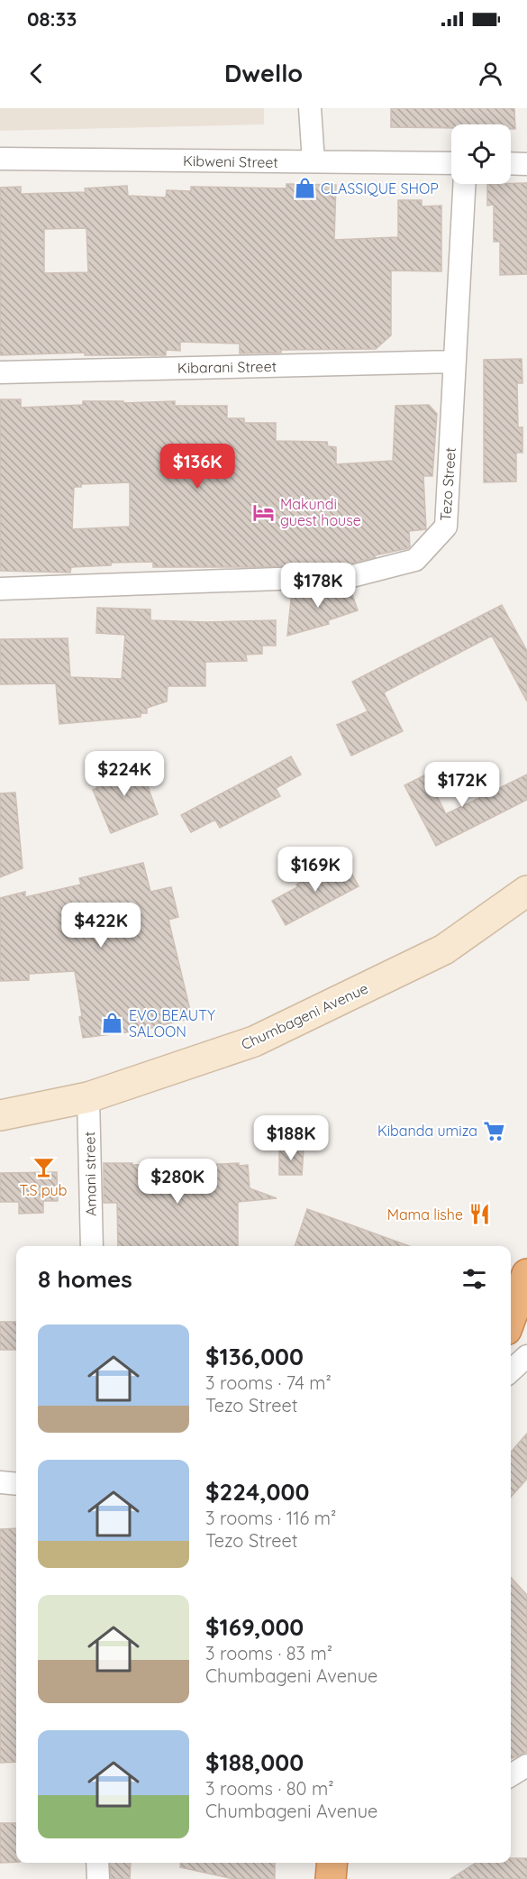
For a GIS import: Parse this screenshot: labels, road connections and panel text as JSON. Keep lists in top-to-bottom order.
{
  "streets": {
    "street": [
      "Kibweni Street",
      "Kibarani Street",
      "Tezo Street",
      "Chumbageni Avenue",
      "Amani street"
    ]
  },
  "crossings": [
    ["Kibarani Street", "Tezo Street"],
    ["Chumbageni Avenue", "Amani street"]
  ],
  "places": {
    "shop": ["CLASSIQUE SHOP", "EVO BEAUTY SALOON"],
    "hotel": ["Makundi guest house"],
    "supermarket": ["Kibanda umiza"],
    "bar": ["T.S pub"],
    "restaurant": ["Mama lishe"]
  },
  "page": {
    "status": "08:33",
    "header": "Dwello",
    "price": [
      "$136K",
      "$178K",
      "$224K",
      "$172K",
      "$169K",
      "$422K",
      "$188K",
      "$280K"
    ],
    "heading": "8 homes",
    "list": [
      {
        "name": "$136,000",
        "note": "3 rooms · 74 m² · Tezo Street"
      },
      {
        "name": "$224,000",
        "note": "3 rooms · 116 m² · Tezo Street"
      },
      {
        "name": "$169,000",
        "note": "3 rooms · 83 m² · Chumbageni Avenue"
      },
      {
        "name": "$188,000",
        "note": "3 rooms · 80 m² · Chumbageni Avenue"
      }
    ]
  }
}
